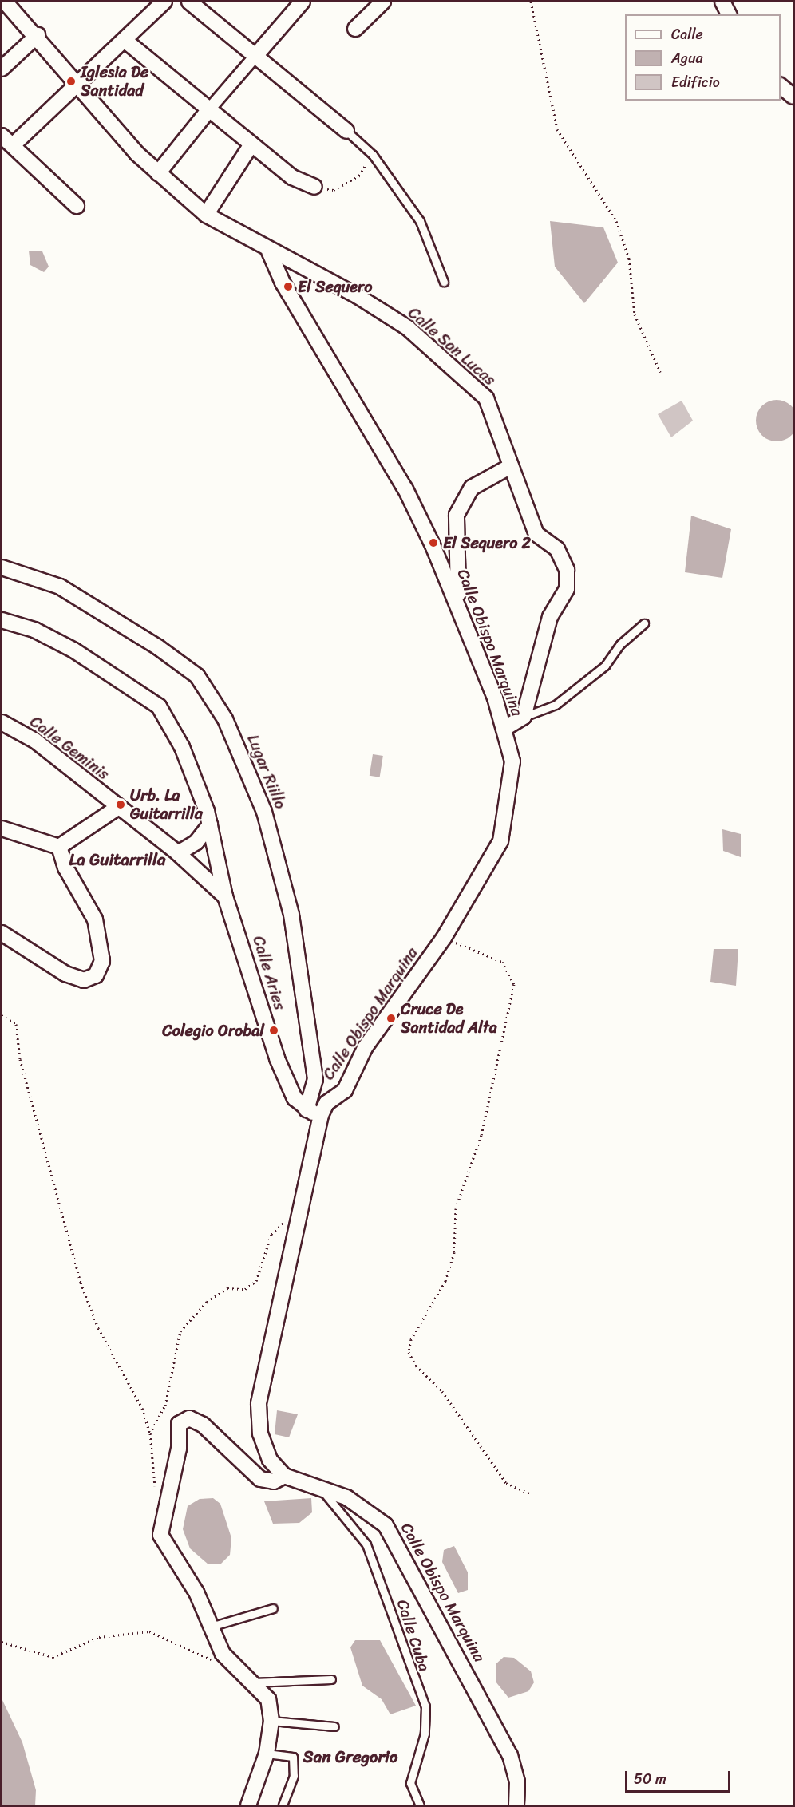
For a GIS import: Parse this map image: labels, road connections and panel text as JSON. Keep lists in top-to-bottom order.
{
  "streets": {
    "street": [
      "Calle San Lucas",
      "Calle Obispo Marquina",
      "Calle Geminis",
      "Lugar Riillo",
      "Calle Aries"
    ],
    "lane": ["Calle Cuba"]
  },
  "crossings": [
    ["Calle San Lucas", "Calle Obispo Marquina"],
    ["Calle Obispo Marquina", "Calle Aries"],
    ["Calle Obispo Marquina", "Calle Cuba"],
    ["Calle Geminis", "Calle Aries"],
    ["Lugar Riillo", "Calle Aries"]
  ],
  "districts": ["La Guitarrilla", "San Gregorio"],
  "places": [
    "Iglesia De Santidad",
    "El Sequero",
    "El Sequero 2",
    "Urb. La Guitarrilla",
    "Cruce De Santidad Alta",
    "Colegio Orobal"
  ],
  "legend": ["Calle", "Agua", "Edificio"],
  "scale_bar": "50 m"
}
